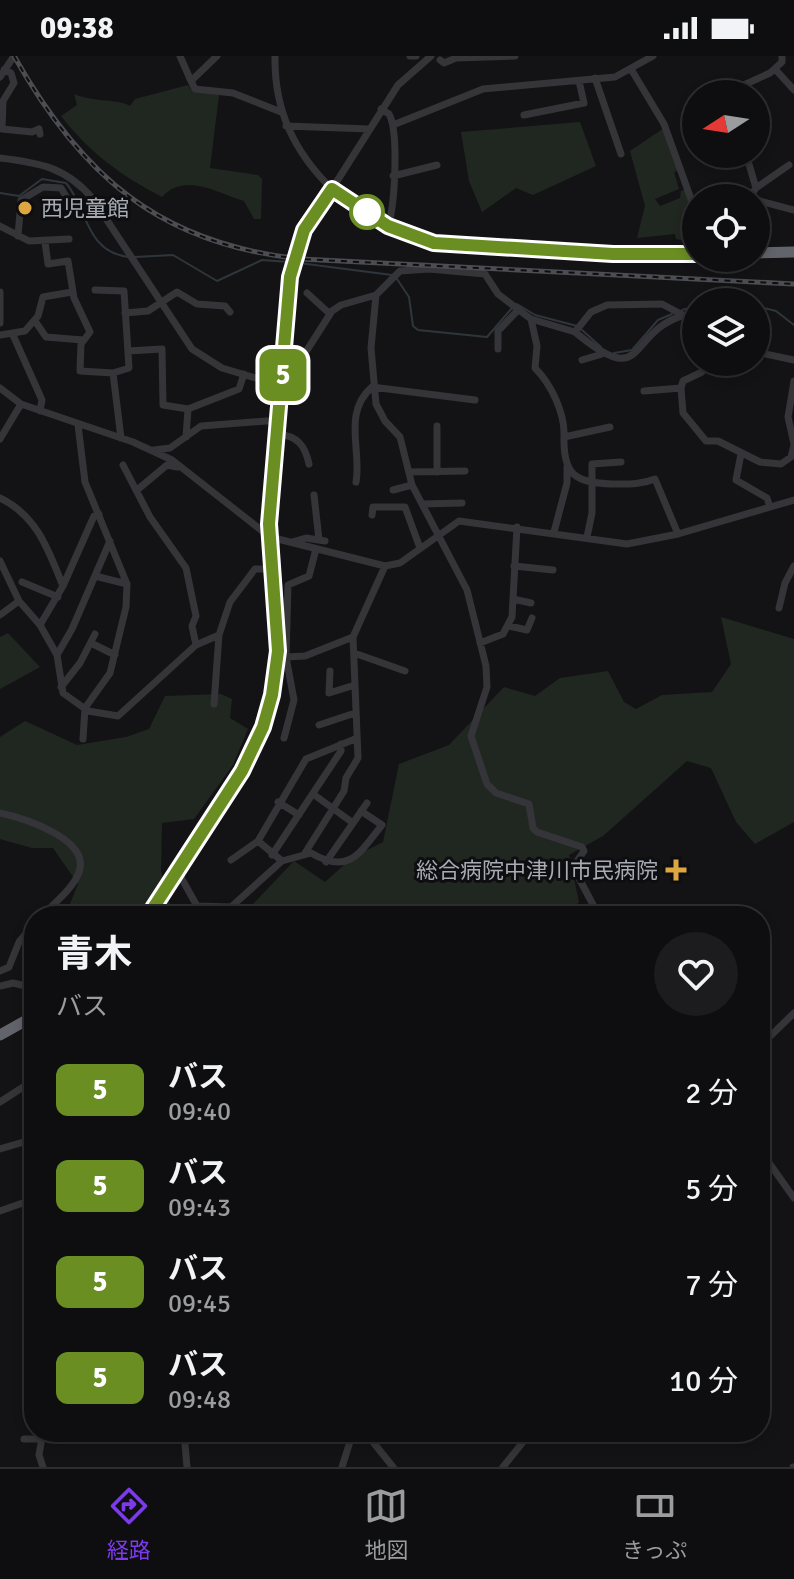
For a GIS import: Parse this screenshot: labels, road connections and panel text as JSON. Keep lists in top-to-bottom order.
{
  "places": {
    "other": ["西児童館"],
    "health": ["総合病院中津川市民病院"]
  },
  "lines": ["bus line 5"],
  "north": "left",
  "page": {
    "status": "09:38",
    "on_map": "5",
    "heading": ["青木", "バス"],
    "list": [
      {
        "mark": "5",
        "name": "バス",
        "note": "09:40",
        "value": "2 分"
      },
      {
        "mark": "5",
        "name": "バス",
        "note": "09:43",
        "value": "5 分"
      },
      {
        "mark": "5",
        "name": "バス",
        "note": "09:45",
        "value": "7 分"
      },
      {
        "mark": "5",
        "name": "バス",
        "note": "09:48",
        "value": "10 分"
      }
    ],
    "tabs": ["経路", "地図", "きっぷ"]
  }
}
